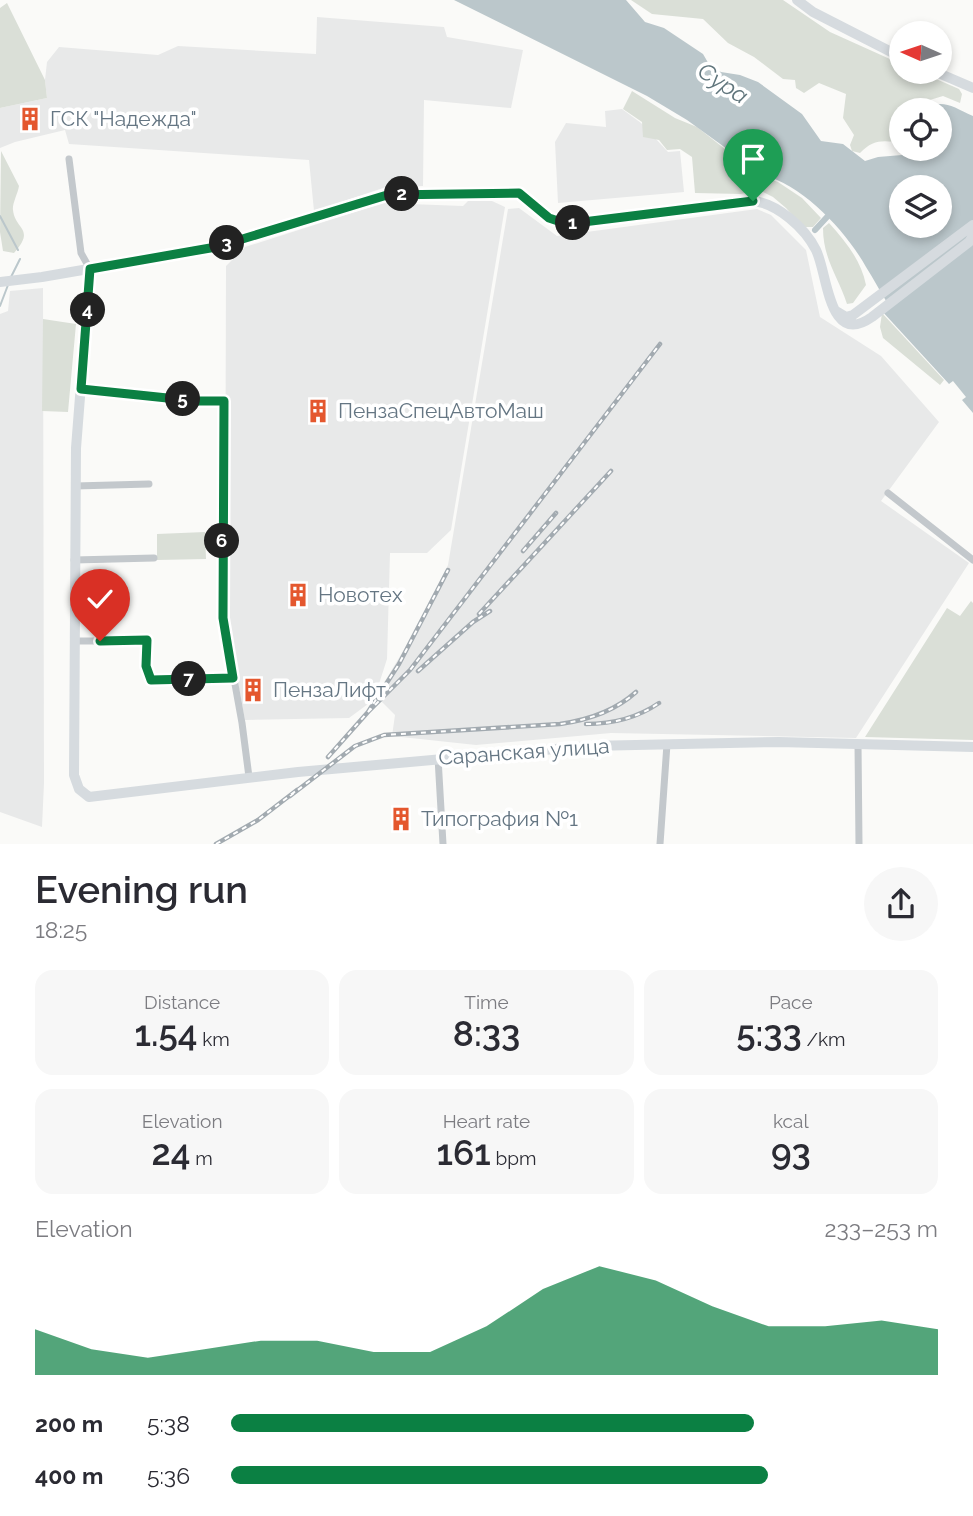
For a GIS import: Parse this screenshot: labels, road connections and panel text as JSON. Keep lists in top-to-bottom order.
{
  "streets": {
    "main road": ["Саранская улица"]
  },
  "water": ["Сура"],
  "places": {
    "building": [
      "ГСК \"Надежда\"",
      "ПензаСпецАвтоМаш",
      "Новотех",
      "ПензаЛифт",
      "Типография №1"
    ]
  },
  "north": "left",
  "page": {
    "pins": [
      "2",
      "1",
      "3",
      "4",
      "5",
      "6",
      "7"
    ],
    "heading": ["Evening run", "18:25"],
    "stats": [
      ["Distance", "1.54 km"],
      ["Time", "8:33"],
      ["Pace", "5:33 /km"],
      ["Elevation", "24 m"],
      ["Heart rate", "161 bpm"],
      ["kcal", "93"]
    ],
    "chart": ["Elevation", "233–253 m"],
    "list": [
      {
        "name": "200 m",
        "note": "5:38"
      },
      {
        "name": "400 m",
        "note": "5:36"
      }
    ]
  }
}
